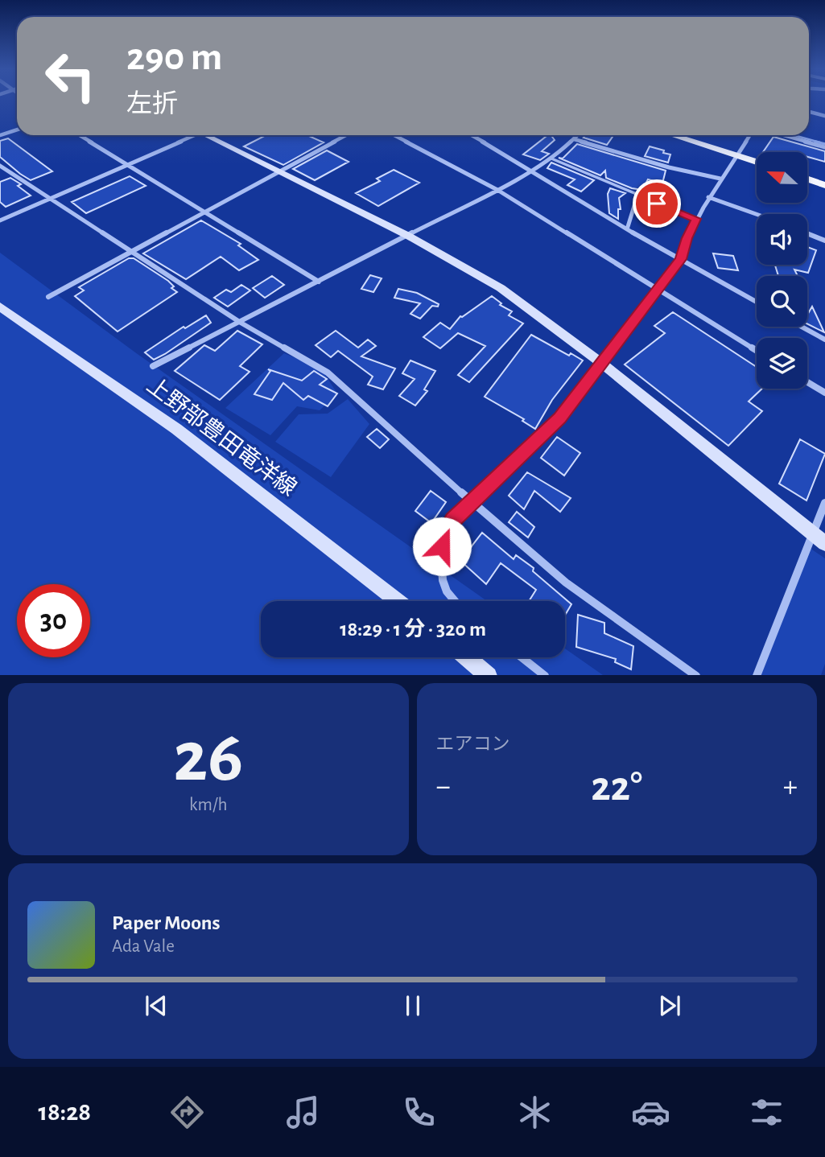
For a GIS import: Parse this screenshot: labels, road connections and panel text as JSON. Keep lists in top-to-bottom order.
{
  "streets": {
    "street": ["上野部豊田竜洋線"]
  },
  "north": "left",
  "page": {
    "turn": ["290 m", "左折"],
    "limit": "30",
    "trip": "18:29 · 1 分 · 320 m",
    "tile": [
      ["26", "km/h"],
      "エアコン"
    ],
    "heat": ["−", "22°", "+"],
    "song": ["Paper Moons", "Ada Vale"],
    "tabs": "18:28"
  }
}
